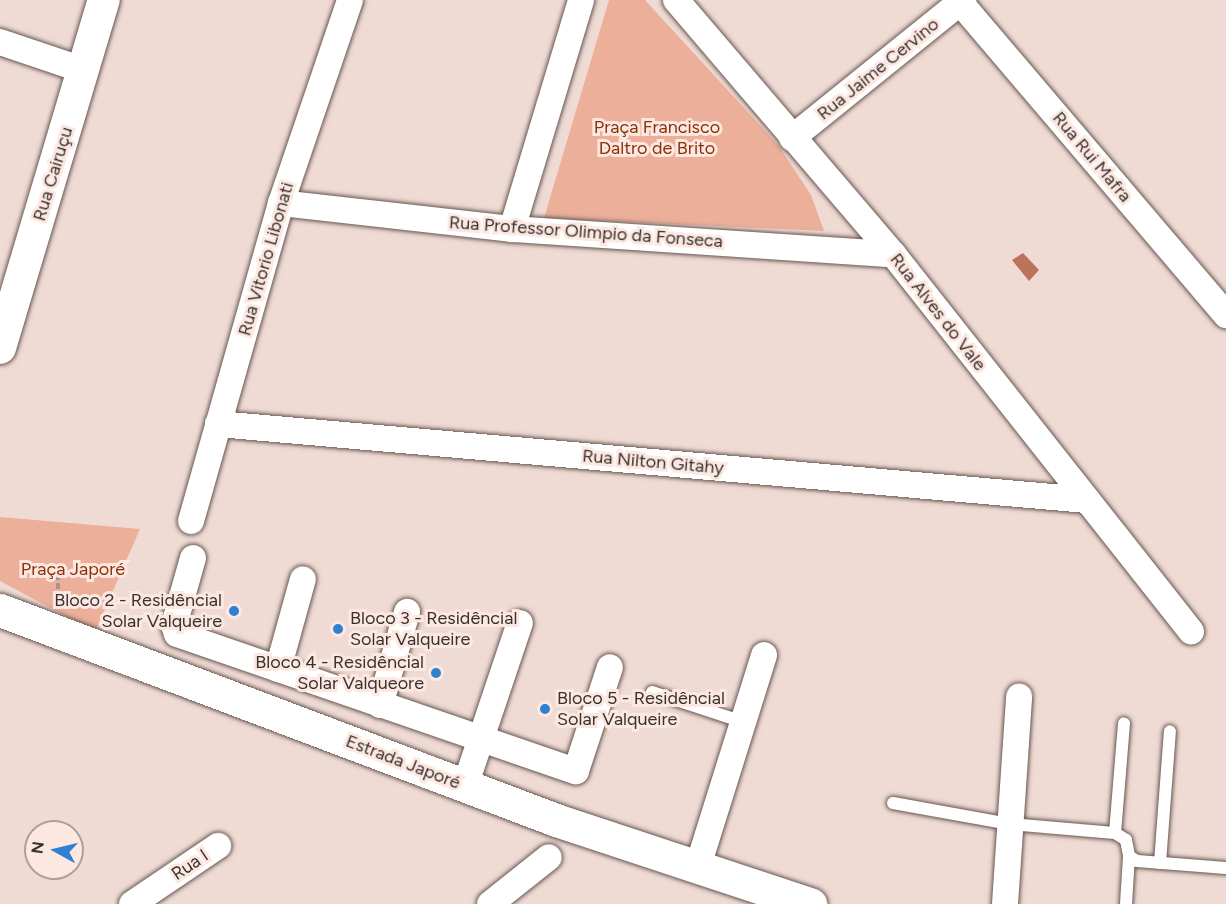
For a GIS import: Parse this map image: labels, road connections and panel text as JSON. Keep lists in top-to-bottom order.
{
  "streets": {
    "main road": ["Estrada Japoré"],
    "street": [
      "Rua Jaime Cervino",
      "Rua Rui Mafra",
      "Rua Cairuçu",
      "Rua Professor Olimpio da Fonseca",
      "Rua Vitorio Libonati",
      "Rua Alves do Vale",
      "Rua Nilton Gitahy",
      "Rua I"
    ]
  },
  "crossings": [
    ["Rua Jaime Cervino", "Rua Rui Mafra"],
    ["Rua Jaime Cervino", "Rua Alves do Vale"],
    ["Rua Professor Olimpio da Fonseca", "Rua Vitorio Libonati"],
    ["Rua Professor Olimpio da Fonseca", "Rua Alves do Vale"],
    ["Rua Vitorio Libonati", "Rua Nilton Gitahy"],
    ["Rua Alves do Vale", "Rua Nilton Gitahy"]
  ],
  "parks": ["Praça Francisco Daltro de Brito", "Praça Japoré"],
  "places": [
    "Bloco 2 - Residêncial Solar Valqueire",
    "Bloco 3 - Residêncial Solar Valqueire",
    "Bloco 4 - Residêncial Solar Valqueore",
    "Bloco 5 - Residêncial Solar Valqueire"
  ],
  "north": "left"
}
